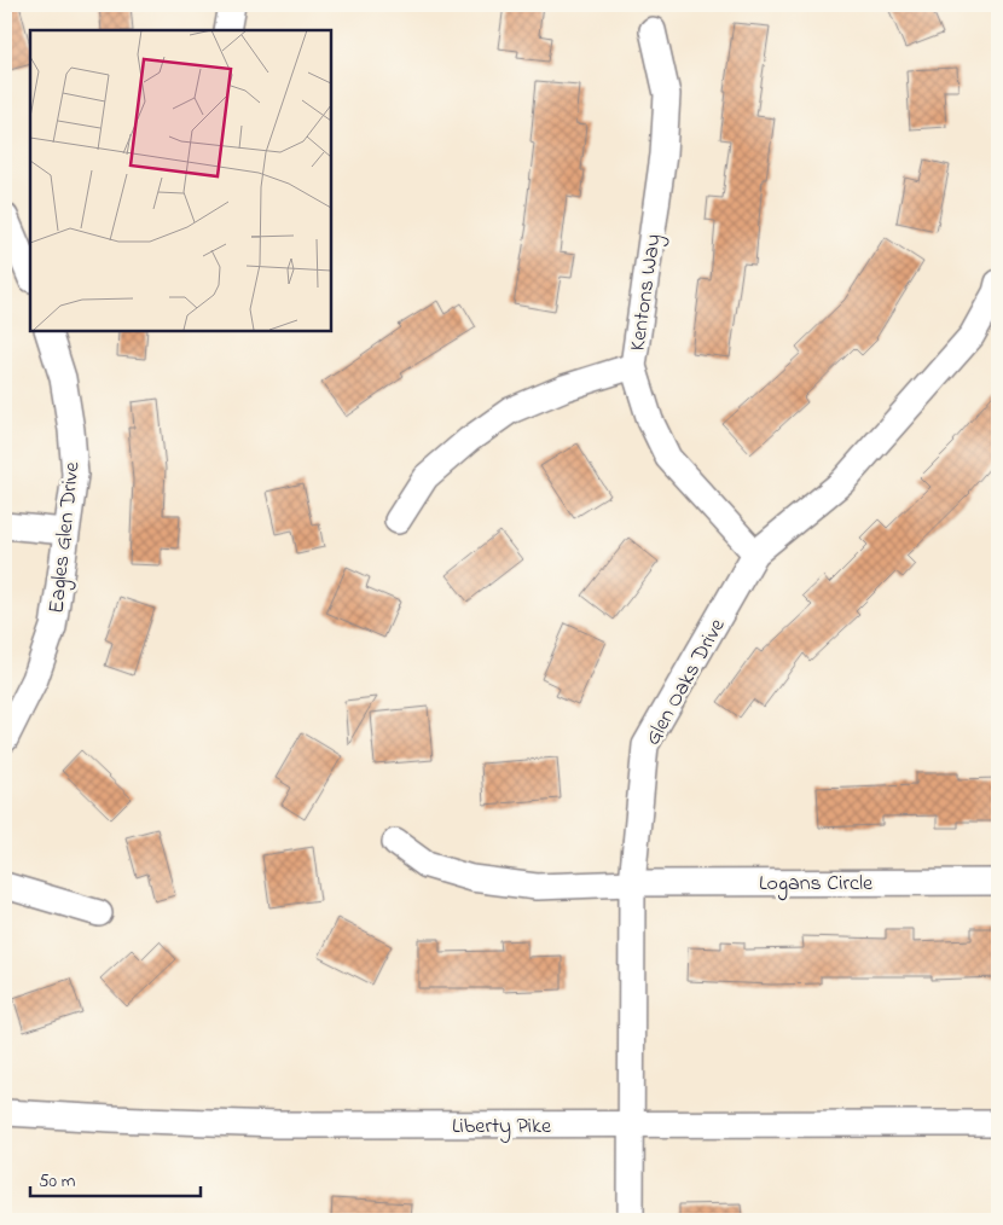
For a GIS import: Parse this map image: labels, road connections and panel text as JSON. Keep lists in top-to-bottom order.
{
  "streets": {
    "street": [
      "Kentons Way",
      "Eagles Glen Drive",
      "Glen Oaks Drive",
      "Logans Circle",
      "Liberty Pike"
    ]
  },
  "crossings": [
    ["Kentons Way", "Glen Oaks Drive"],
    ["Glen Oaks Drive", "Logans Circle"],
    ["Glen Oaks Drive", "Liberty Pike"]
  ],
  "scale_bar": "50 m"
}
